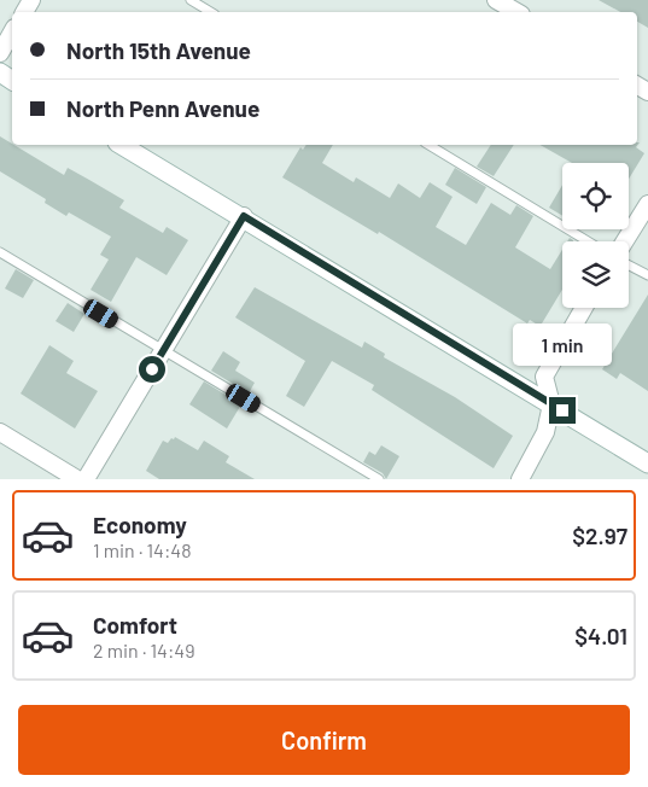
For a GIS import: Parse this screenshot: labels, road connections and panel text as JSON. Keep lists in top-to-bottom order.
{
  "page": {
    "banner": ["North 15th Avenue", "North Penn Avenue"],
    "bubble": "1 min",
    "list": [
      {
        "name": "Economy",
        "note": "1 min · 14:48",
        "value": "$2.97"
      },
      {
        "name": "Comfort",
        "note": "2 min · 14:49",
        "value": "$4.01"
      }
    ],
    "buttons": "Confirm"
  }
}
